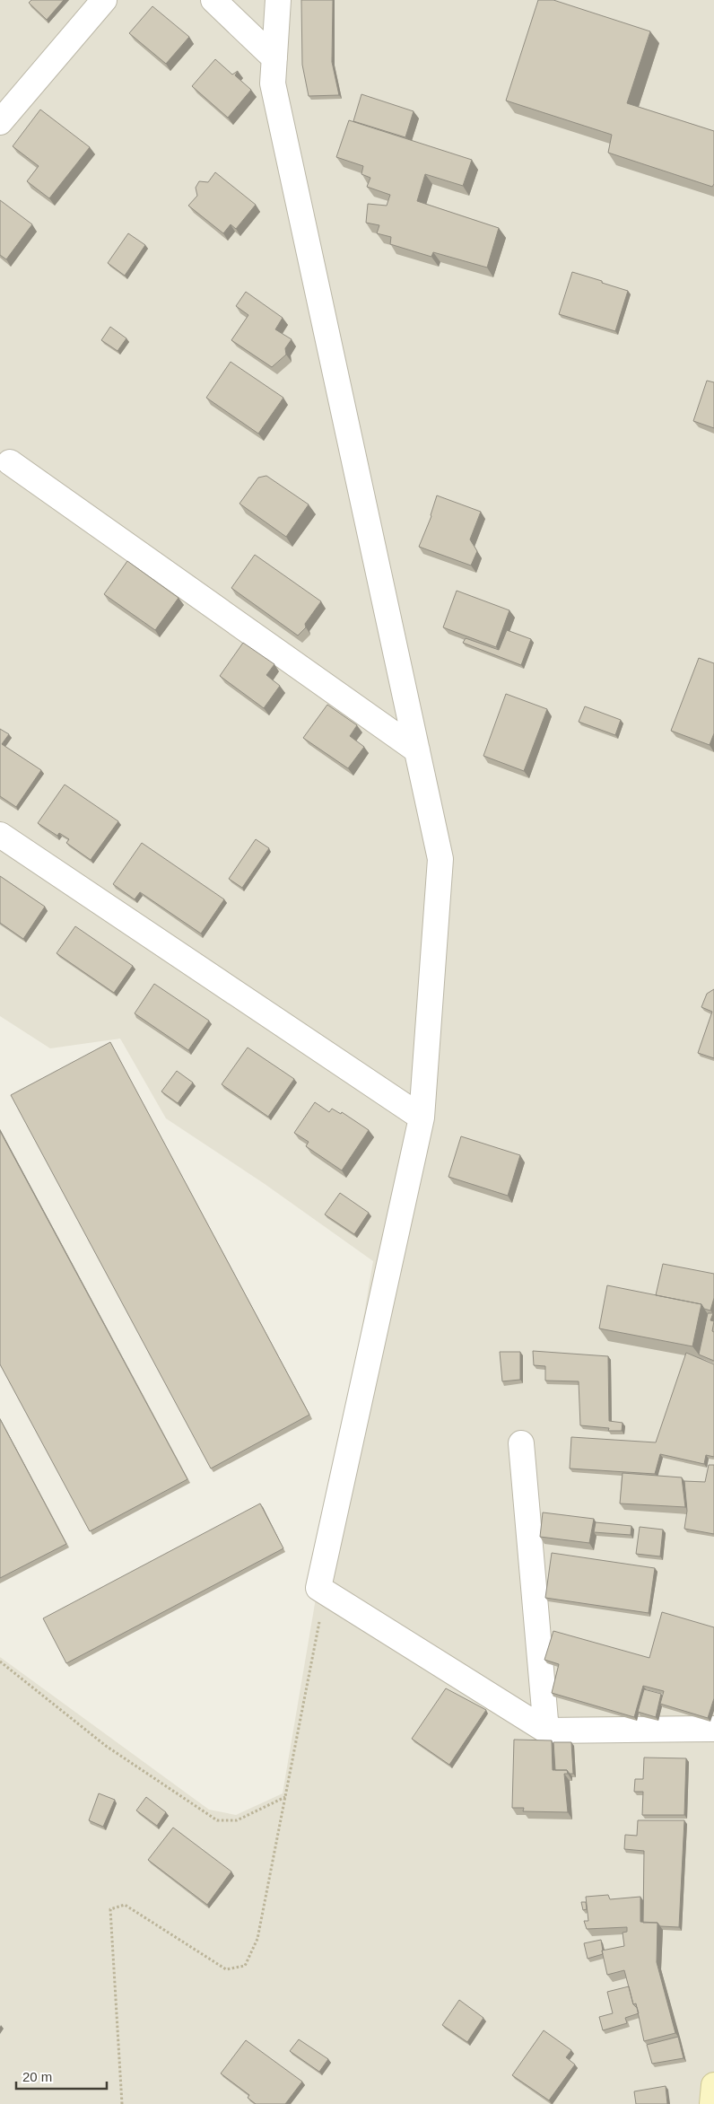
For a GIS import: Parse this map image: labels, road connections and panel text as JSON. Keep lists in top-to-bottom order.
{
  "scale_bar": "20 m"
}
